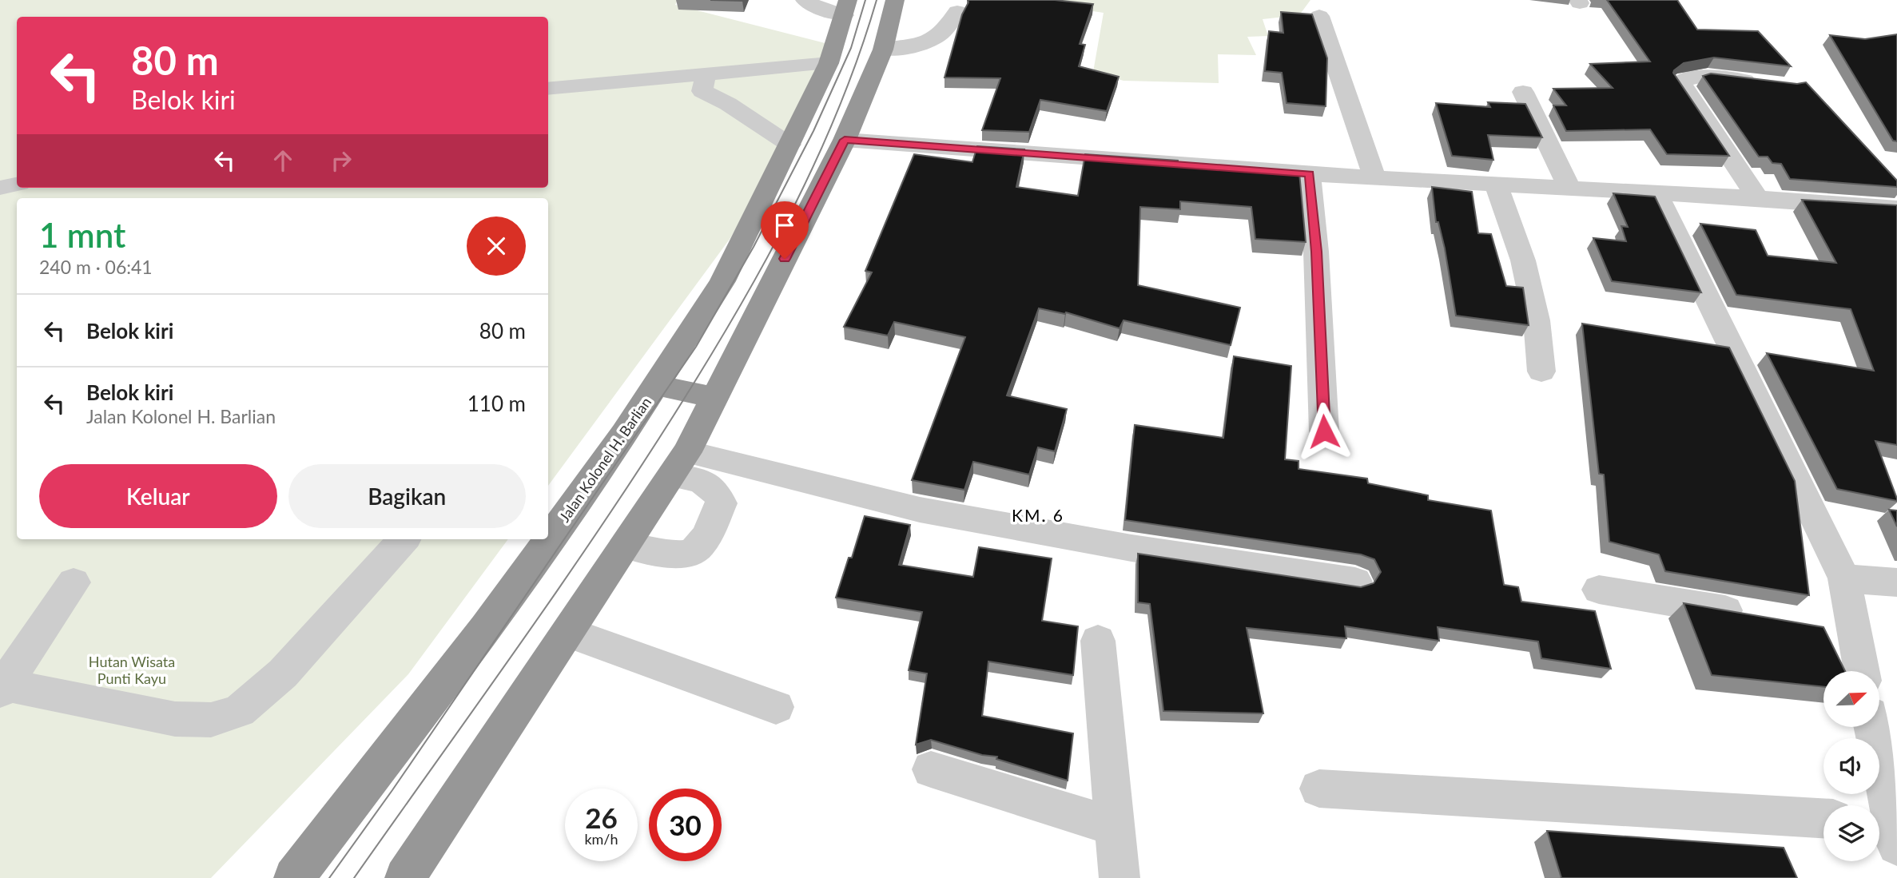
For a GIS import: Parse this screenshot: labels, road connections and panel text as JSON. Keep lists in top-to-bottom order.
{
  "streets": {
    "highway": ["Jalan Kolonel H. Barlian"]
  },
  "districts": ["KM. 6"],
  "parks": ["Hutan Wisata Punti Kayu"],
  "north": "top right",
  "page": {
    "turn": ["80 m", "Belok kiri"],
    "heading": ["1 mnt", "240 m · 06:41"],
    "list": [
      {
        "name": "Belok kiri",
        "value": "80 m"
      },
      {
        "name": "Belok kiri",
        "note": "Jalan Kolonel H. Barlian",
        "value": "110 m"
      }
    ],
    "buttons": ["Keluar", "Bagikan"],
    "speed": "26 km/h",
    "limit": "30"
  }
}
